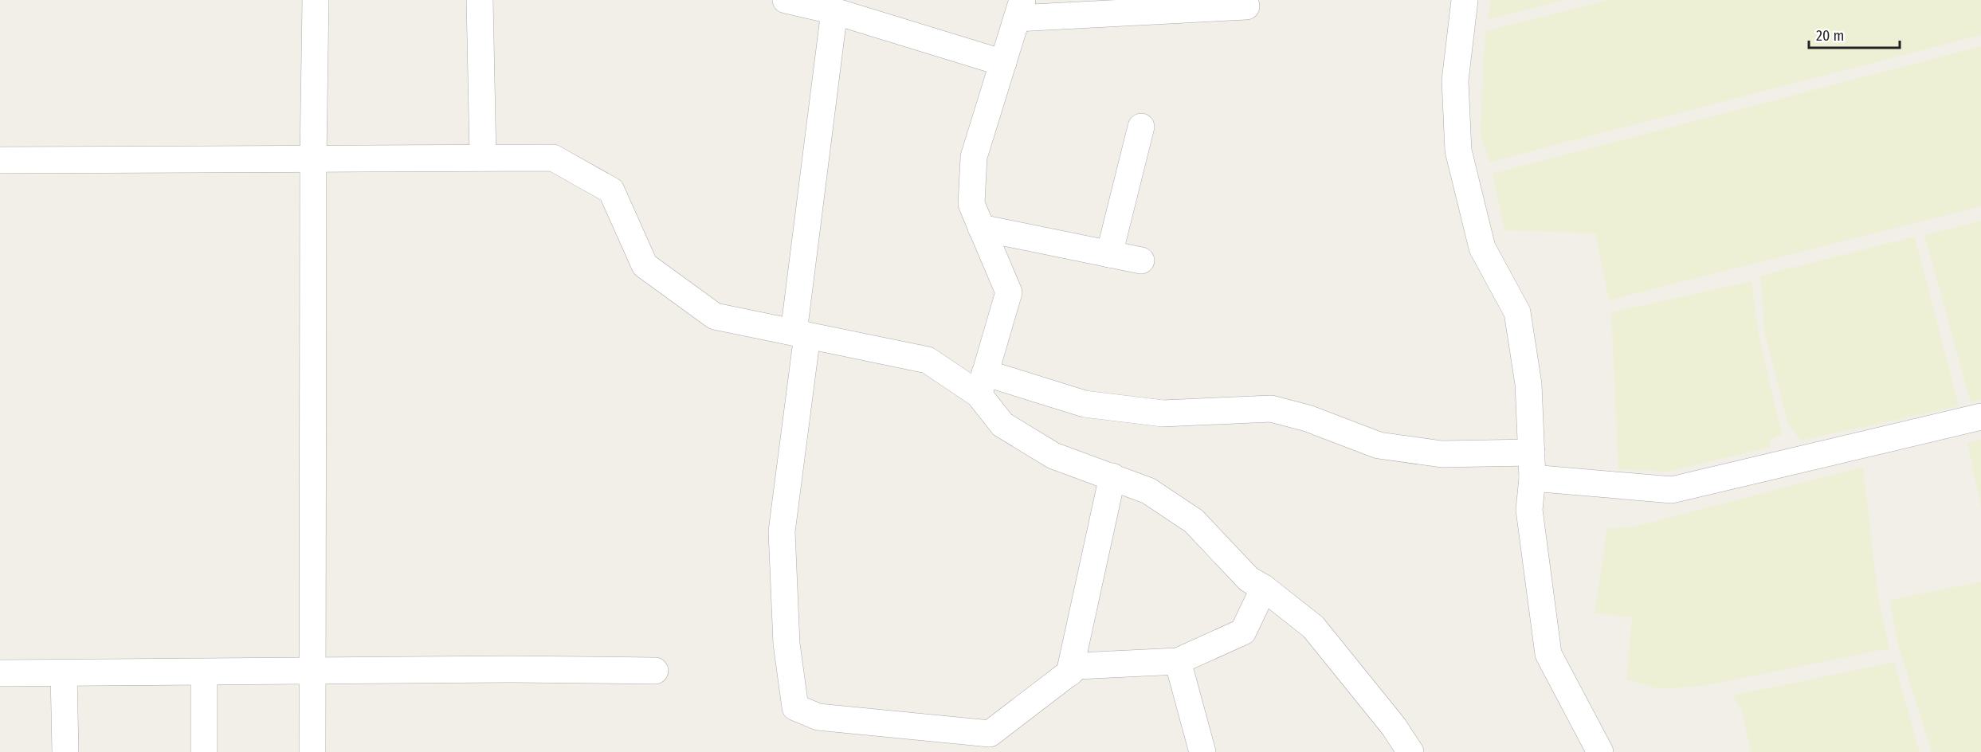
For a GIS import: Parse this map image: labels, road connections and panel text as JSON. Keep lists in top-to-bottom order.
{
  "scale_bar": "20 m"
}
